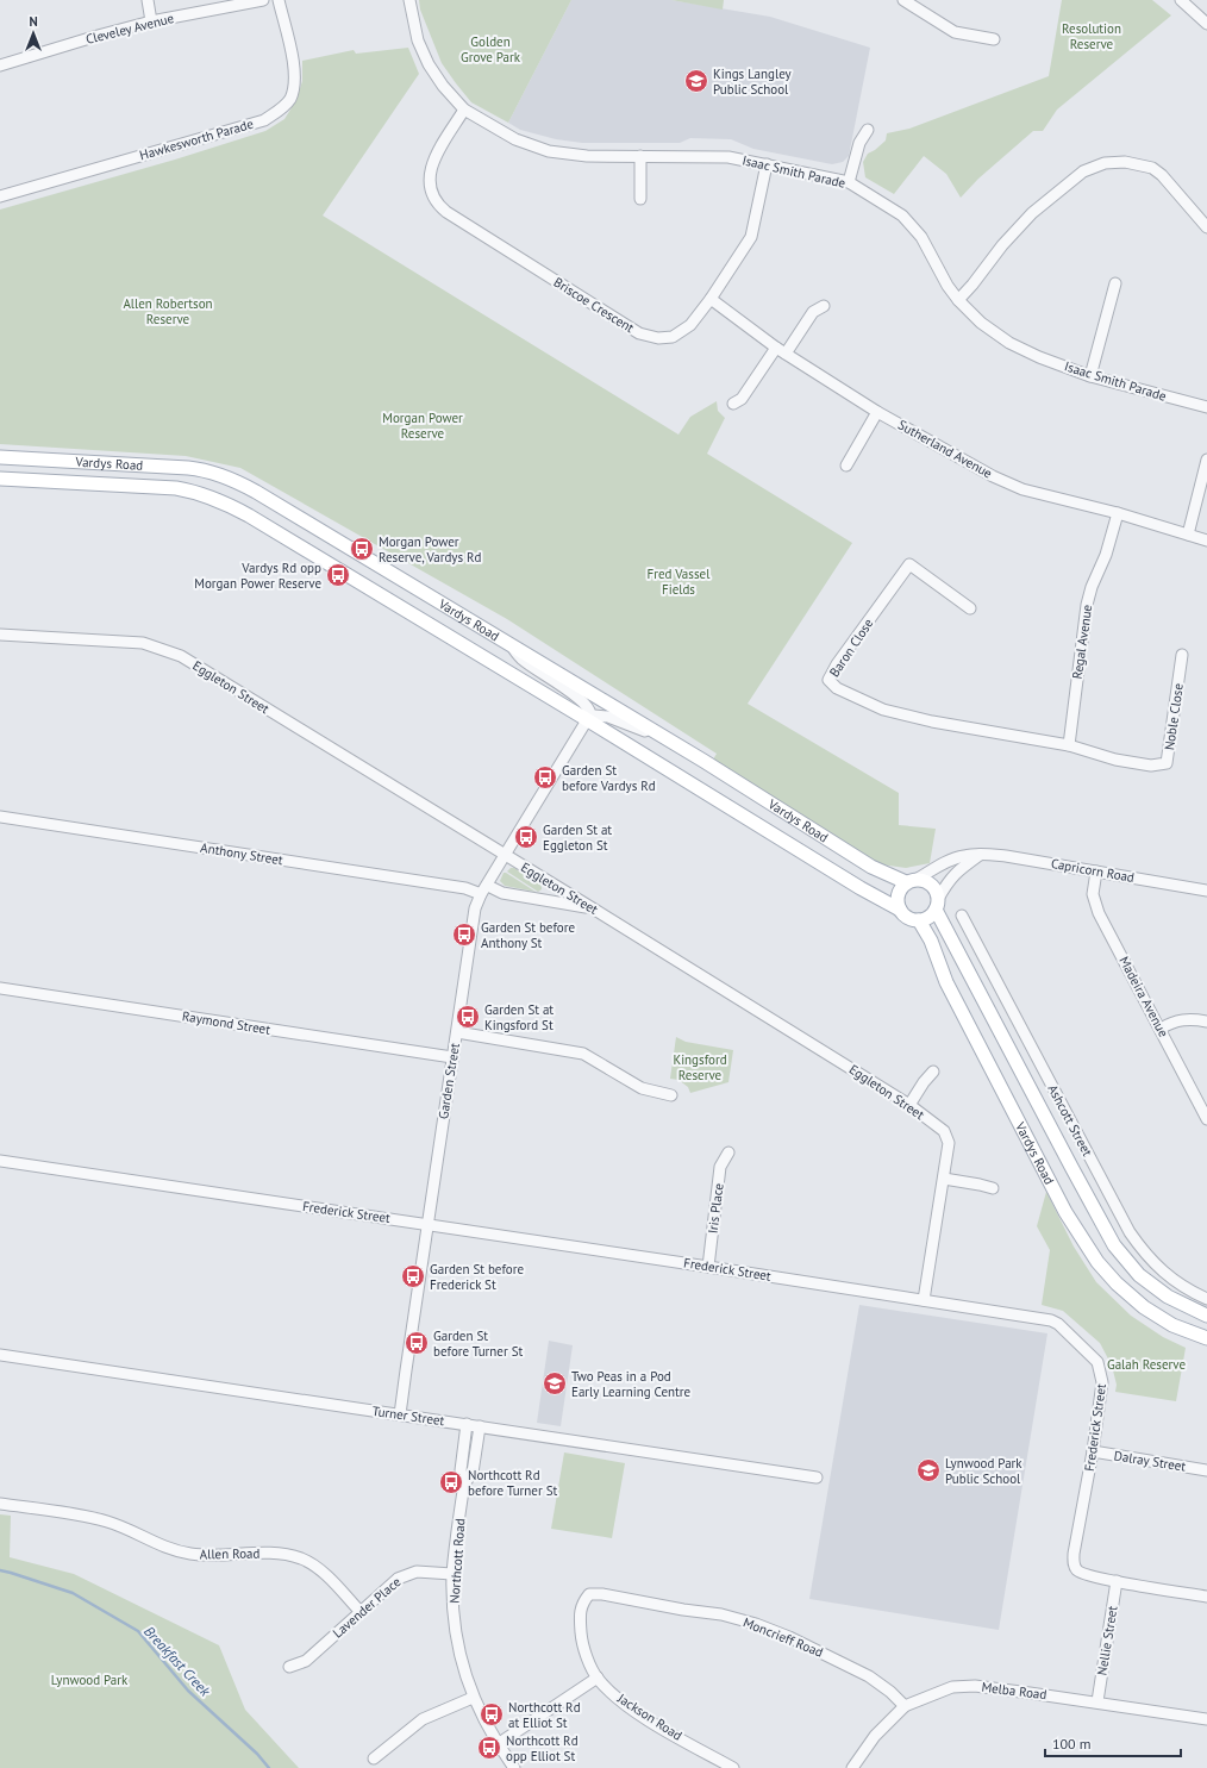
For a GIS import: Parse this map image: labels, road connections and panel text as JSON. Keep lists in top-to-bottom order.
{
  "streets": {
    "main road": ["Vardys Road"],
    "street": [
      "Cleveley Avenue",
      "Hawkesworth Parade",
      "Isaac Smith Parade",
      "Briscoe Crescent",
      "Sutherland Avenue",
      "Regal Avenue",
      "Baron Close",
      "Eggleton Street",
      "Noble Close",
      "Anthony Street",
      "Capricorn Road",
      "Madeira Avenue",
      "Raymond Street",
      "Garden Street",
      "Ashcott Street",
      "Iris Place",
      "Frederick Street",
      "Turner Street",
      "Dalray Street",
      "Allen Road",
      "Northcott Road",
      "Lavender Place",
      "Moncrieff Road",
      "Nellie Street",
      "Melba Road",
      "Jackson Road"
    ]
  },
  "crossings": [
    ["Isaac Smith Parade", "Briscoe Crescent"],
    ["Briscoe Crescent", "Sutherland Avenue"],
    ["Sutherland Avenue", "Regal Avenue"],
    ["Vardys Road", "Capricorn Road"],
    ["Vardys Road", "Garden Street"],
    ["Regal Avenue", "Baron Close"],
    ["Regal Avenue", "Noble Close"],
    ["Baron Close", "Noble Close"],
    ["Eggleton Street", "Anthony Street"],
    ["Eggleton Street", "Garden Street"],
    ["Eggleton Street", "Frederick Street"],
    ["Anthony Street", "Garden Street"],
    ["Capricorn Road", "Madeira Avenue"],
    ["Raymond Street", "Garden Street"],
    ["Garden Street", "Frederick Street"],
    ["Garden Street", "Turner Street"],
    ["Iris Place", "Frederick Street"],
    ["Frederick Street", "Dalray Street"],
    ["Frederick Street", "Nellie Street"],
    ["Turner Street", "Northcott Road"],
    ["Allen Road", "Lavender Place"],
    ["Northcott Road", "Lavender Place"],
    ["Moncrieff Road", "Melba Road"],
    ["Moncrieff Road", "Jackson Road"],
    ["Nellie Street", "Melba Road"]
  ],
  "water": ["Breakfast Creek"],
  "parks": [
    "Resolution Reserve",
    "Golden Grove Park",
    "Allen Robertson Reserve",
    "Morgan Power Reserve",
    "Fred Vassel Fields",
    "Kingsford Reserve",
    "Galah Reserve",
    "Lynwood Park"
  ],
  "places": {
    "school or university": ["Kings Langley Public School", "Two Peas in a Pod Early Learning Centre", "Lynwood Park Public School"],
    "bus stop": [
      "Morgan Power Reserve, Vardys Rd",
      "Vardys Rd opp Morgan Power Reserve",
      "Garden St before Vardys Rd",
      "Garden St at Eggleton St",
      "Garden St before Anthony St",
      "Garden St at Kingsford St",
      "Garden St before Frederick St",
      "Garden St before Turner St",
      "Northcott Rd before Turner St",
      "Northcott Rd at Elliot St",
      "Northcott Rd opp Elliot St"
    ]
  },
  "scale_bar": "100 m",
  "north": "top"
}
